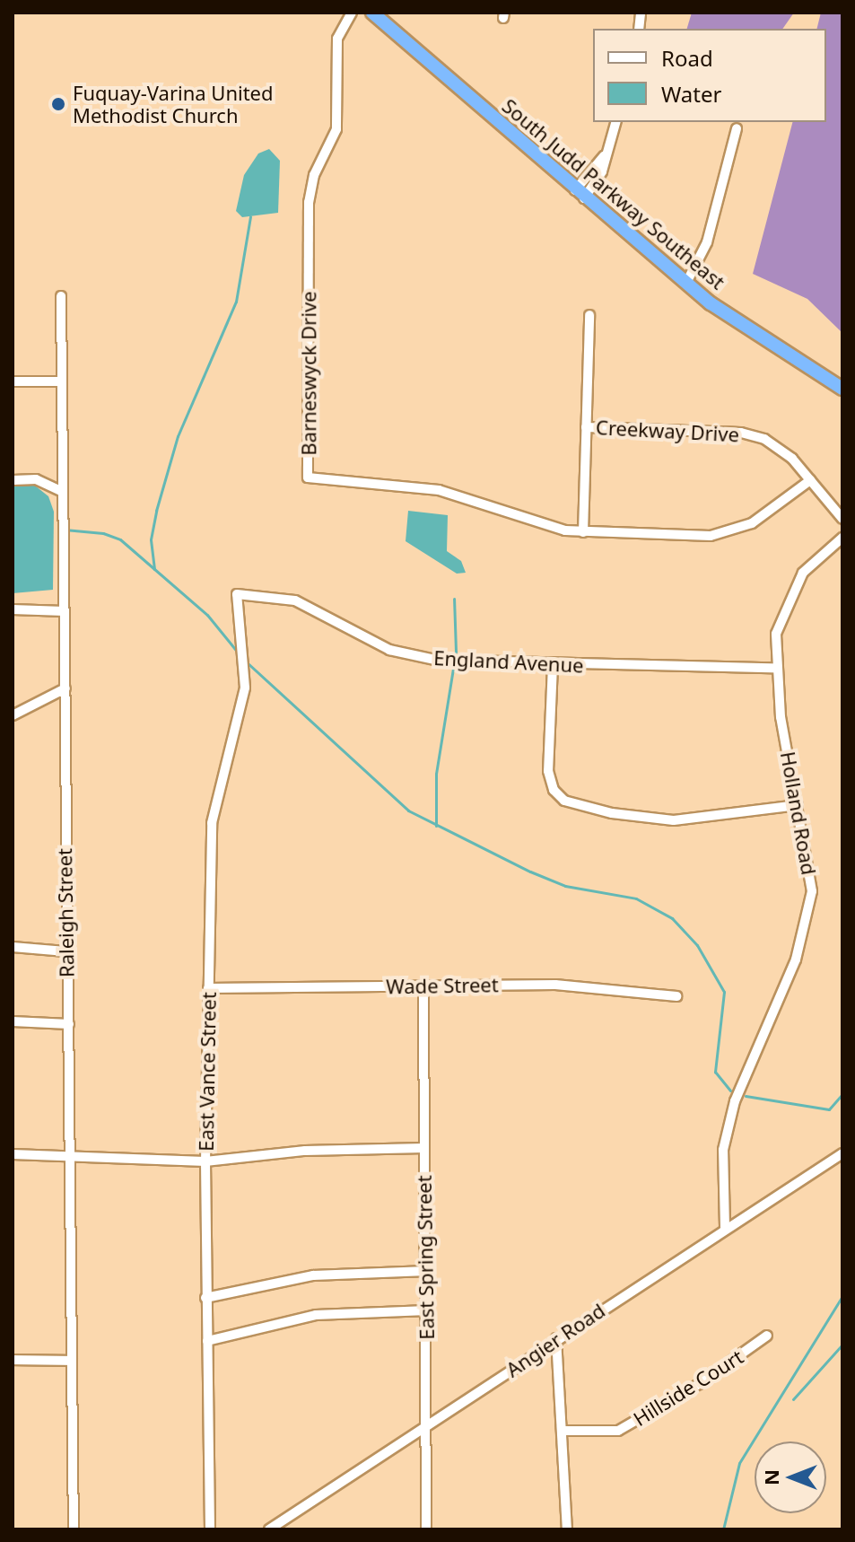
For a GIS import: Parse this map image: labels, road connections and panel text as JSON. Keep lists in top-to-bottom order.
{
  "streets": {
    "highway": ["South Judd Parkway Southeast"],
    "street": [
      "Barneswyck Drive",
      "Creekway Drive",
      "England Avenue",
      "Holland Road",
      "Raleigh Street",
      "Wade Street",
      "East Vance Street",
      "East Spring Street",
      "Angier Road",
      "Hillside Court"
    ]
  },
  "crossings": [
    ["Barneswyck Drive", "Creekway Drive"],
    ["England Avenue", "Holland Road"],
    ["England Avenue", "East Vance Street"],
    ["Holland Road", "Angier Road"],
    ["Wade Street", "East Vance Street"],
    ["Wade Street", "East Spring Street"],
    ["East Spring Street", "Angier Road"]
  ],
  "places": ["Fuquay-Varina United Methodist Church"],
  "legend": ["Road", "Water"],
  "north": "left"
}
